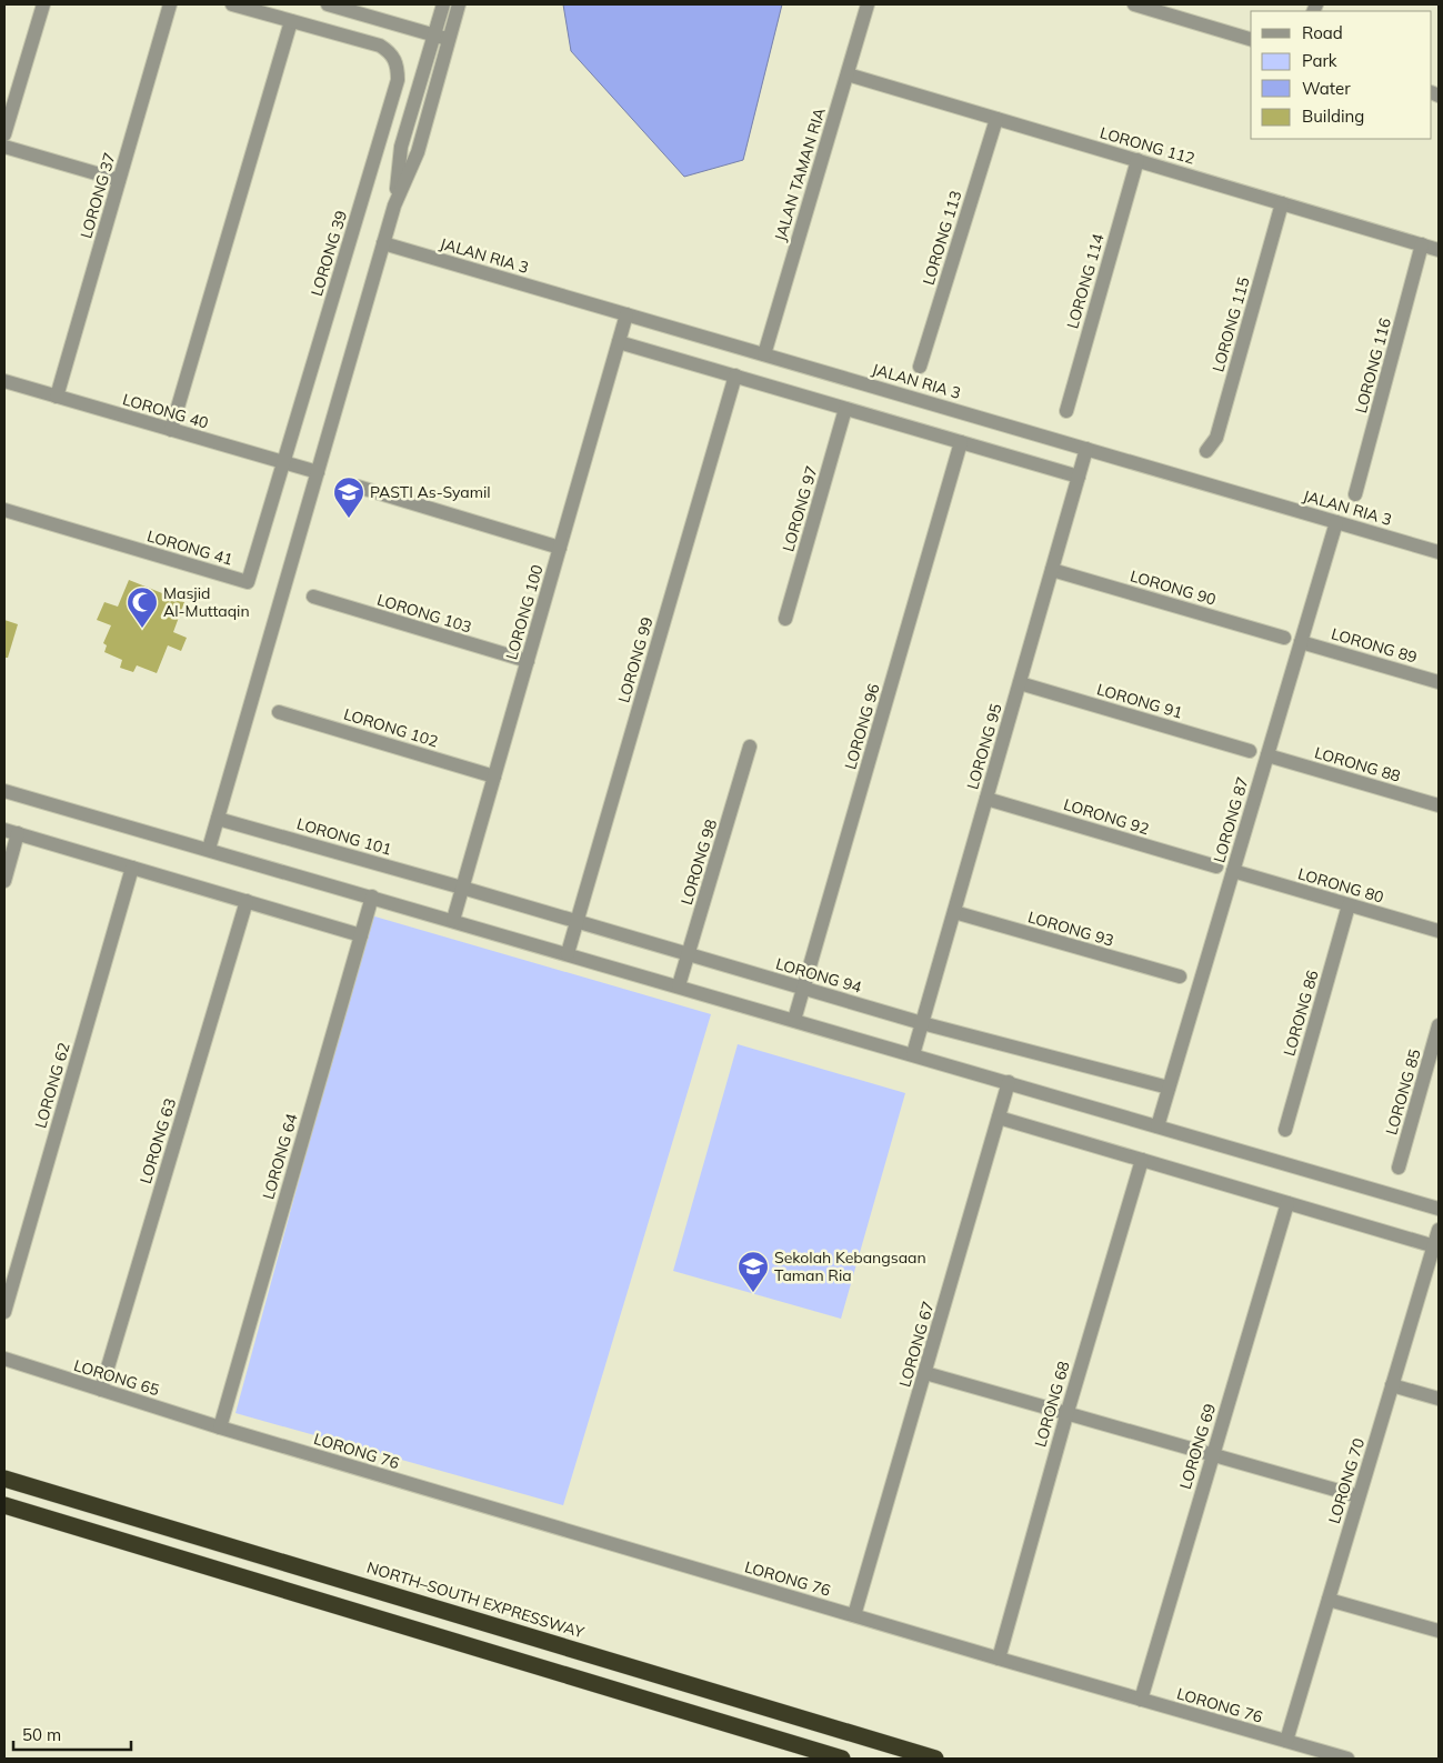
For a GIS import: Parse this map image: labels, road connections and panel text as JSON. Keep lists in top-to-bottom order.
{
  "streets": {
    "highway": ["NORTH–SOUTH EXPRESSWAY"],
    "street": [
      "LORONG 112",
      "JALAN TAMAN RIA",
      "LORONG 37",
      "LORONG 113",
      "LORONG 39",
      "JALAN RIA 3",
      "LORONG 114",
      "LORONG 115",
      "LORONG 116",
      "LORONG 40",
      "LORONG 97",
      "LORONG 41",
      "LORONG 90",
      "LORONG 100",
      "LORONG 103",
      "LORONG 89",
      "LORONG 99",
      "LORONG 91",
      "LORONG 96",
      "LORONG 102",
      "LORONG 95",
      "LORONG 88",
      "LORONG 92",
      "LORONG 87",
      "LORONG 101",
      "LORONG 98",
      "LORONG 80",
      "LORONG 93",
      "LORONG 94",
      "LORONG 86",
      "LORONG 62",
      "LORONG 85",
      "LORONG 63",
      "LORONG 64",
      "LORONG 67",
      "LORONG 65",
      "LORONG 68",
      "LORONG 69",
      "LORONG 76",
      "LORONG 70"
    ]
  },
  "crossings": [
    ["LORONG 112", "JALAN TAMAN RIA"],
    ["LORONG 112", "LORONG 113"],
    ["LORONG 112", "LORONG 114"],
    ["LORONG 112", "LORONG 115"],
    ["LORONG 112", "LORONG 116"],
    ["JALAN TAMAN RIA", "JALAN RIA 3"],
    ["LORONG 37", "LORONG 40"],
    ["LORONG 39", "LORONG 40"],
    ["LORONG 39", "LORONG 41"],
    ["JALAN RIA 3", "LORONG 100"],
    ["JALAN RIA 3", "LORONG 95"],
    ["JALAN RIA 3", "LORONG 87"],
    ["LORONG 40", "LORONG 41"],
    ["LORONG 90", "LORONG 95"],
    ["LORONG 100", "LORONG 103"],
    ["LORONG 100", "LORONG 102"],
    ["LORONG 100", "LORONG 101"],
    ["LORONG 100", "LORONG 94"],
    ["LORONG 89", "LORONG 87"],
    ["LORONG 99", "LORONG 94"],
    ["LORONG 91", "LORONG 95"],
    ["LORONG 96", "LORONG 94"],
    ["LORONG 95", "LORONG 92"],
    ["LORONG 95", "LORONG 93"],
    ["LORONG 95", "LORONG 94"],
    ["LORONG 88", "LORONG 87"],
    ["LORONG 87", "LORONG 80"],
    ["LORONG 87", "LORONG 94"],
    ["LORONG 101", "LORONG 94"],
    ["LORONG 98", "LORONG 94"],
    ["LORONG 80", "LORONG 86"],
    ["LORONG 63", "LORONG 65"],
    ["LORONG 64", "LORONG 65"],
    ["LORONG 64", "LORONG 76"],
    ["LORONG 67", "LORONG 76"],
    ["LORONG 65", "LORONG 76"],
    ["LORONG 68", "LORONG 76"],
    ["LORONG 69", "LORONG 76"],
    ["LORONG 76", "LORONG 70"]
  ],
  "places": {
    "school or university": ["PASTI As-Syamil", "Sekolah Kebangsaan Taman Ria"],
    "mosque": ["Masjid Al-Muttaqin"]
  },
  "legend": [
    "Road",
    "Park",
    "Water",
    "Building"
  ],
  "scale_bar": "50 m"
}
